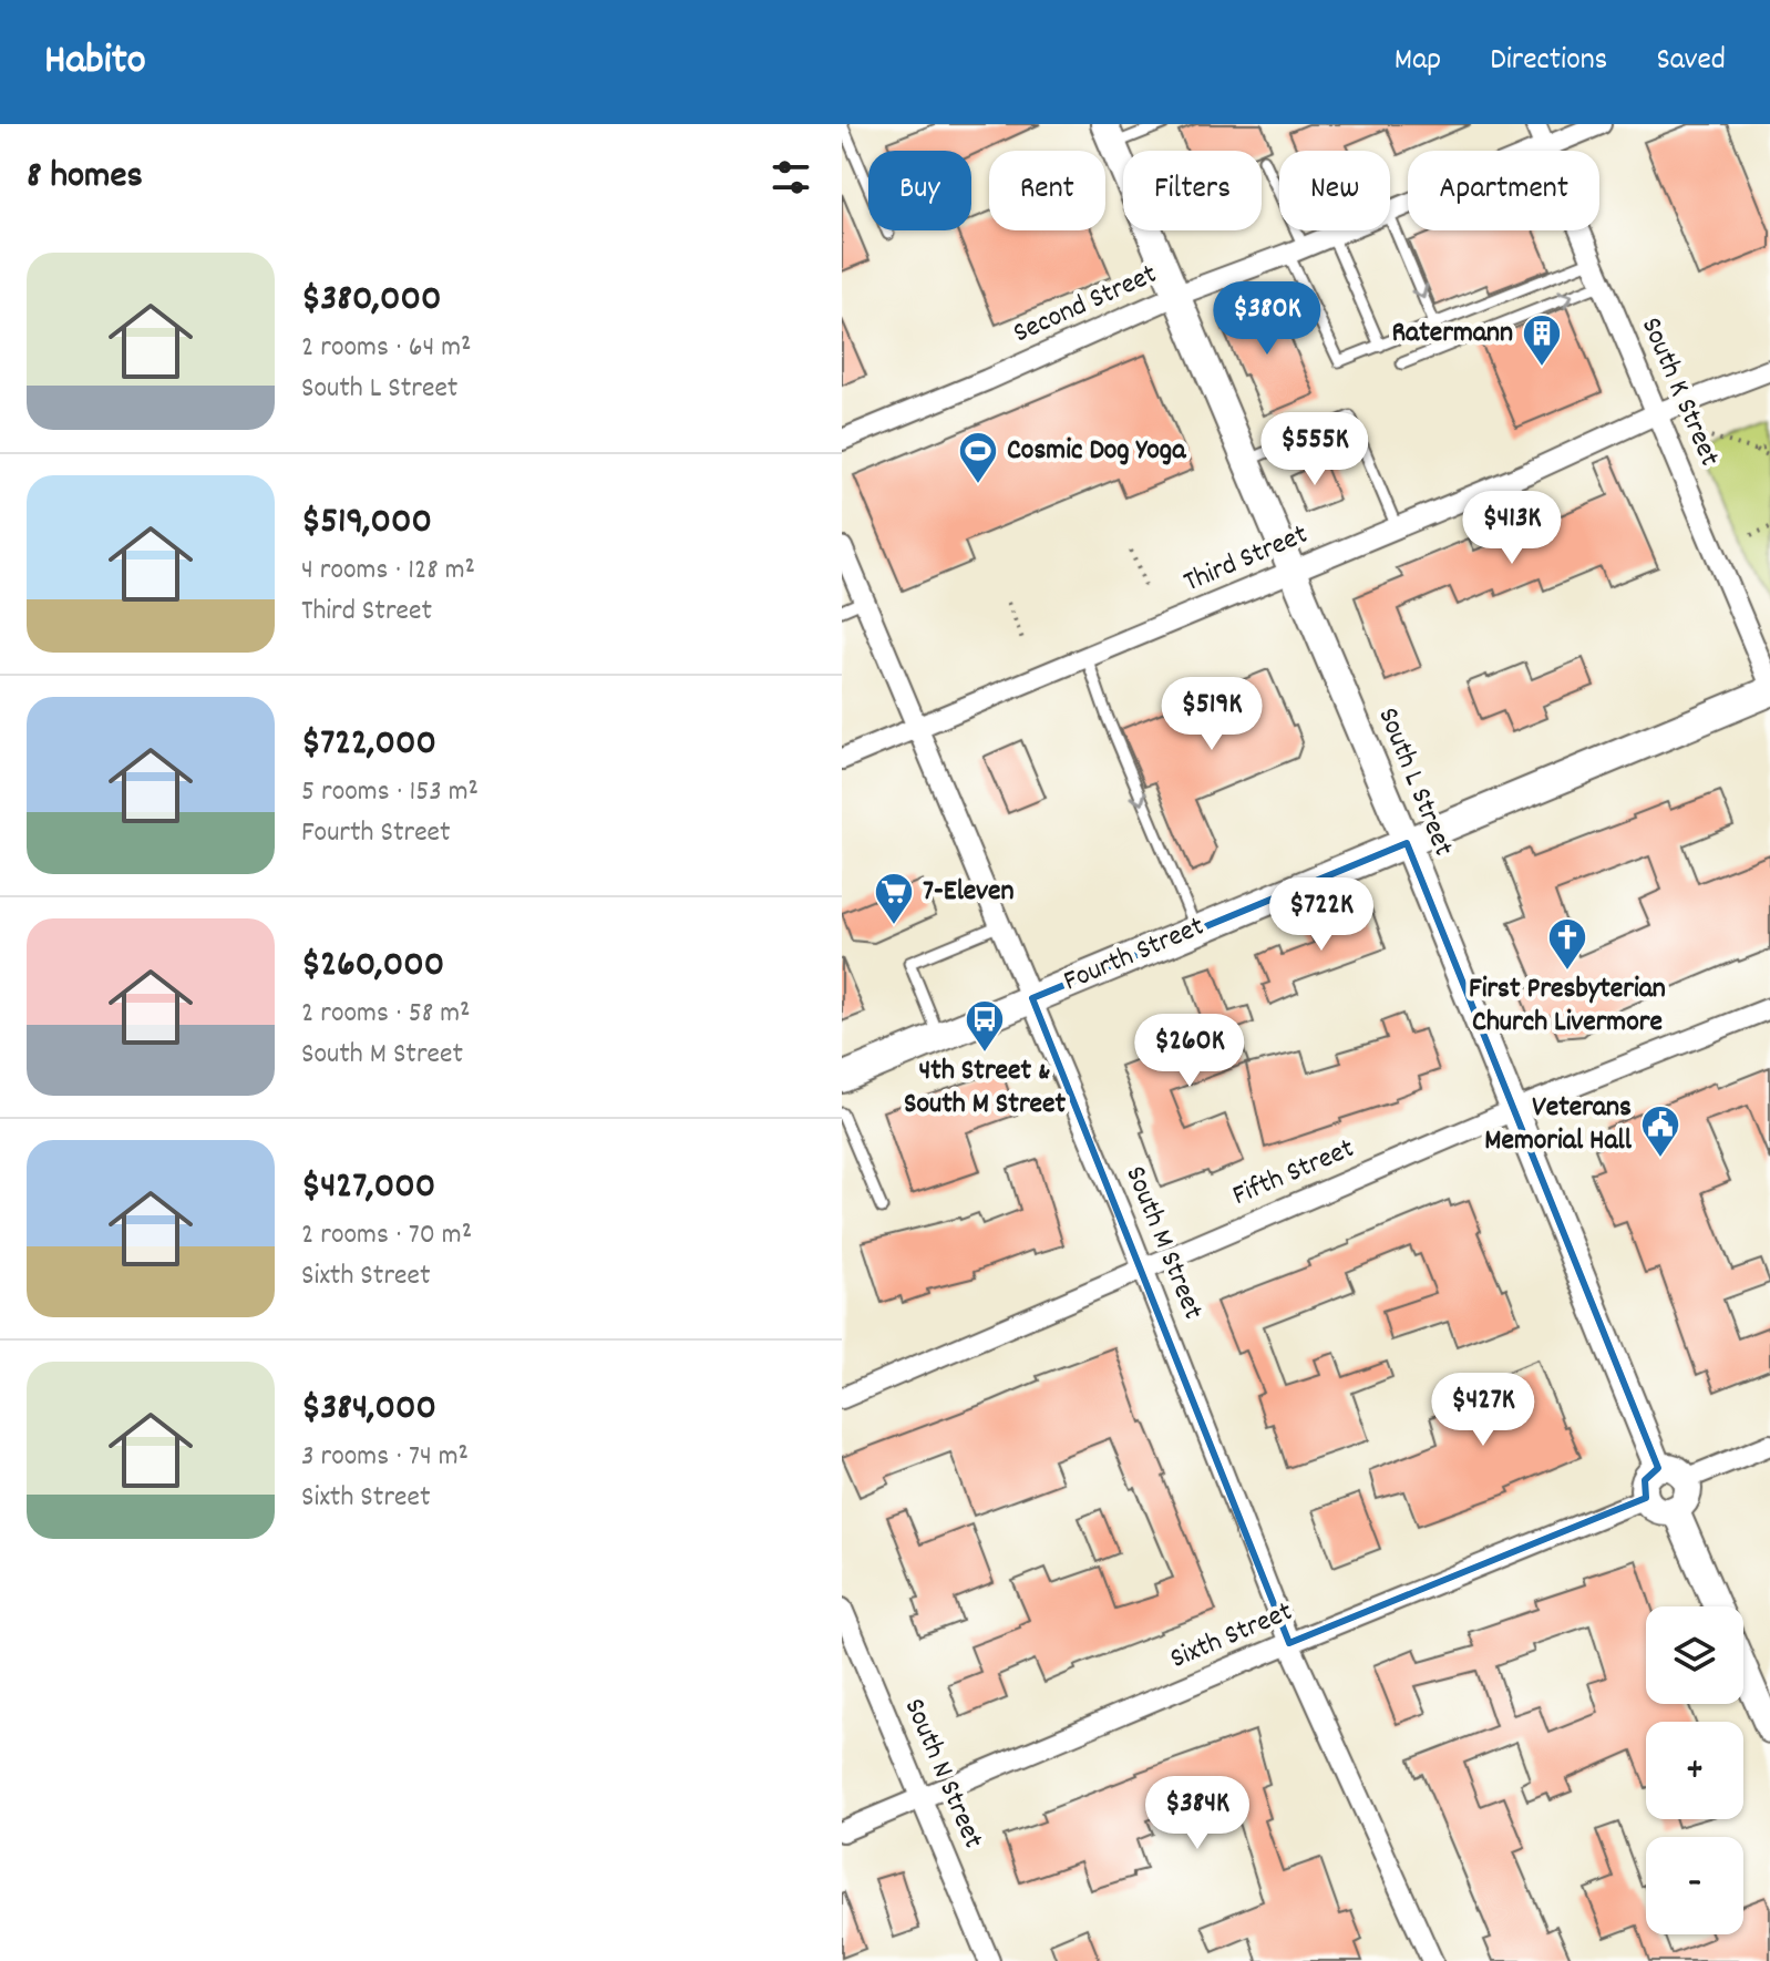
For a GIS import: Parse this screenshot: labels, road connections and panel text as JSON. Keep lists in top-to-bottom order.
{
  "streets": {
    "main road": ["Fourth Street"],
    "street": [
      "Second Street",
      "South K Street",
      "Third Street",
      "South L Street",
      "Fifth Street",
      "South M Street",
      "Sixth Street",
      "South N Street"
    ]
  },
  "crossings": [
    ["Second Street", "South K Street"],
    ["Second Street", "South L Street"],
    ["South K Street", "Third Street"],
    ["Third Street", "South L Street"],
    ["Third Street", "South M Street"],
    ["South L Street", "Fourth Street"],
    ["South L Street", "Fifth Street"],
    ["South L Street", "Sixth Street"],
    ["Fourth Street", "South M Street"],
    ["Fifth Street", "South M Street"],
    ["South M Street", "Sixth Street"],
    ["Sixth Street", "South N Street"]
  ],
  "places": {
    "building": ["Ratermann"],
    "sports": ["Cosmic Dog Yoga"],
    "supermarket": ["7-Eleven"],
    "church": ["First Presbyterian Church Livermore"],
    "bus stop": ["4th Street & South M Street"],
    "public building": ["Veterans Memorial Hall"]
  },
  "page": {
    "header": "Habito",
    "nav": ["Map", "Directions", "Saved"],
    "heading": "8 homes",
    "chip": [
      "Buy",
      "Rent",
      "Filters",
      "New",
      "Apartment"
    ],
    "list": [
      {
        "name": "$380,000",
        "note": "2 rooms · 64 m² · South L Street"
      },
      {
        "name": "$519,000",
        "note": "4 rooms · 128 m² · Third Street"
      },
      {
        "name": "$722,000",
        "note": "5 rooms · 153 m² · Fourth Street"
      },
      {
        "name": "$260,000",
        "note": "2 rooms · 58 m² · South M Street"
      },
      {
        "name": "$427,000",
        "note": "2 rooms · 70 m² · Sixth Street"
      },
      {
        "name": "$384,000",
        "note": "3 rooms · 74 m² · Sixth Street"
      }
    ],
    "price": [
      "$380K",
      "$555K",
      "$413K",
      "$519K",
      "$722K",
      "$260K",
      "$427K",
      "$384K"
    ],
    "map_buttons": ["+", "−"]
  }
}
